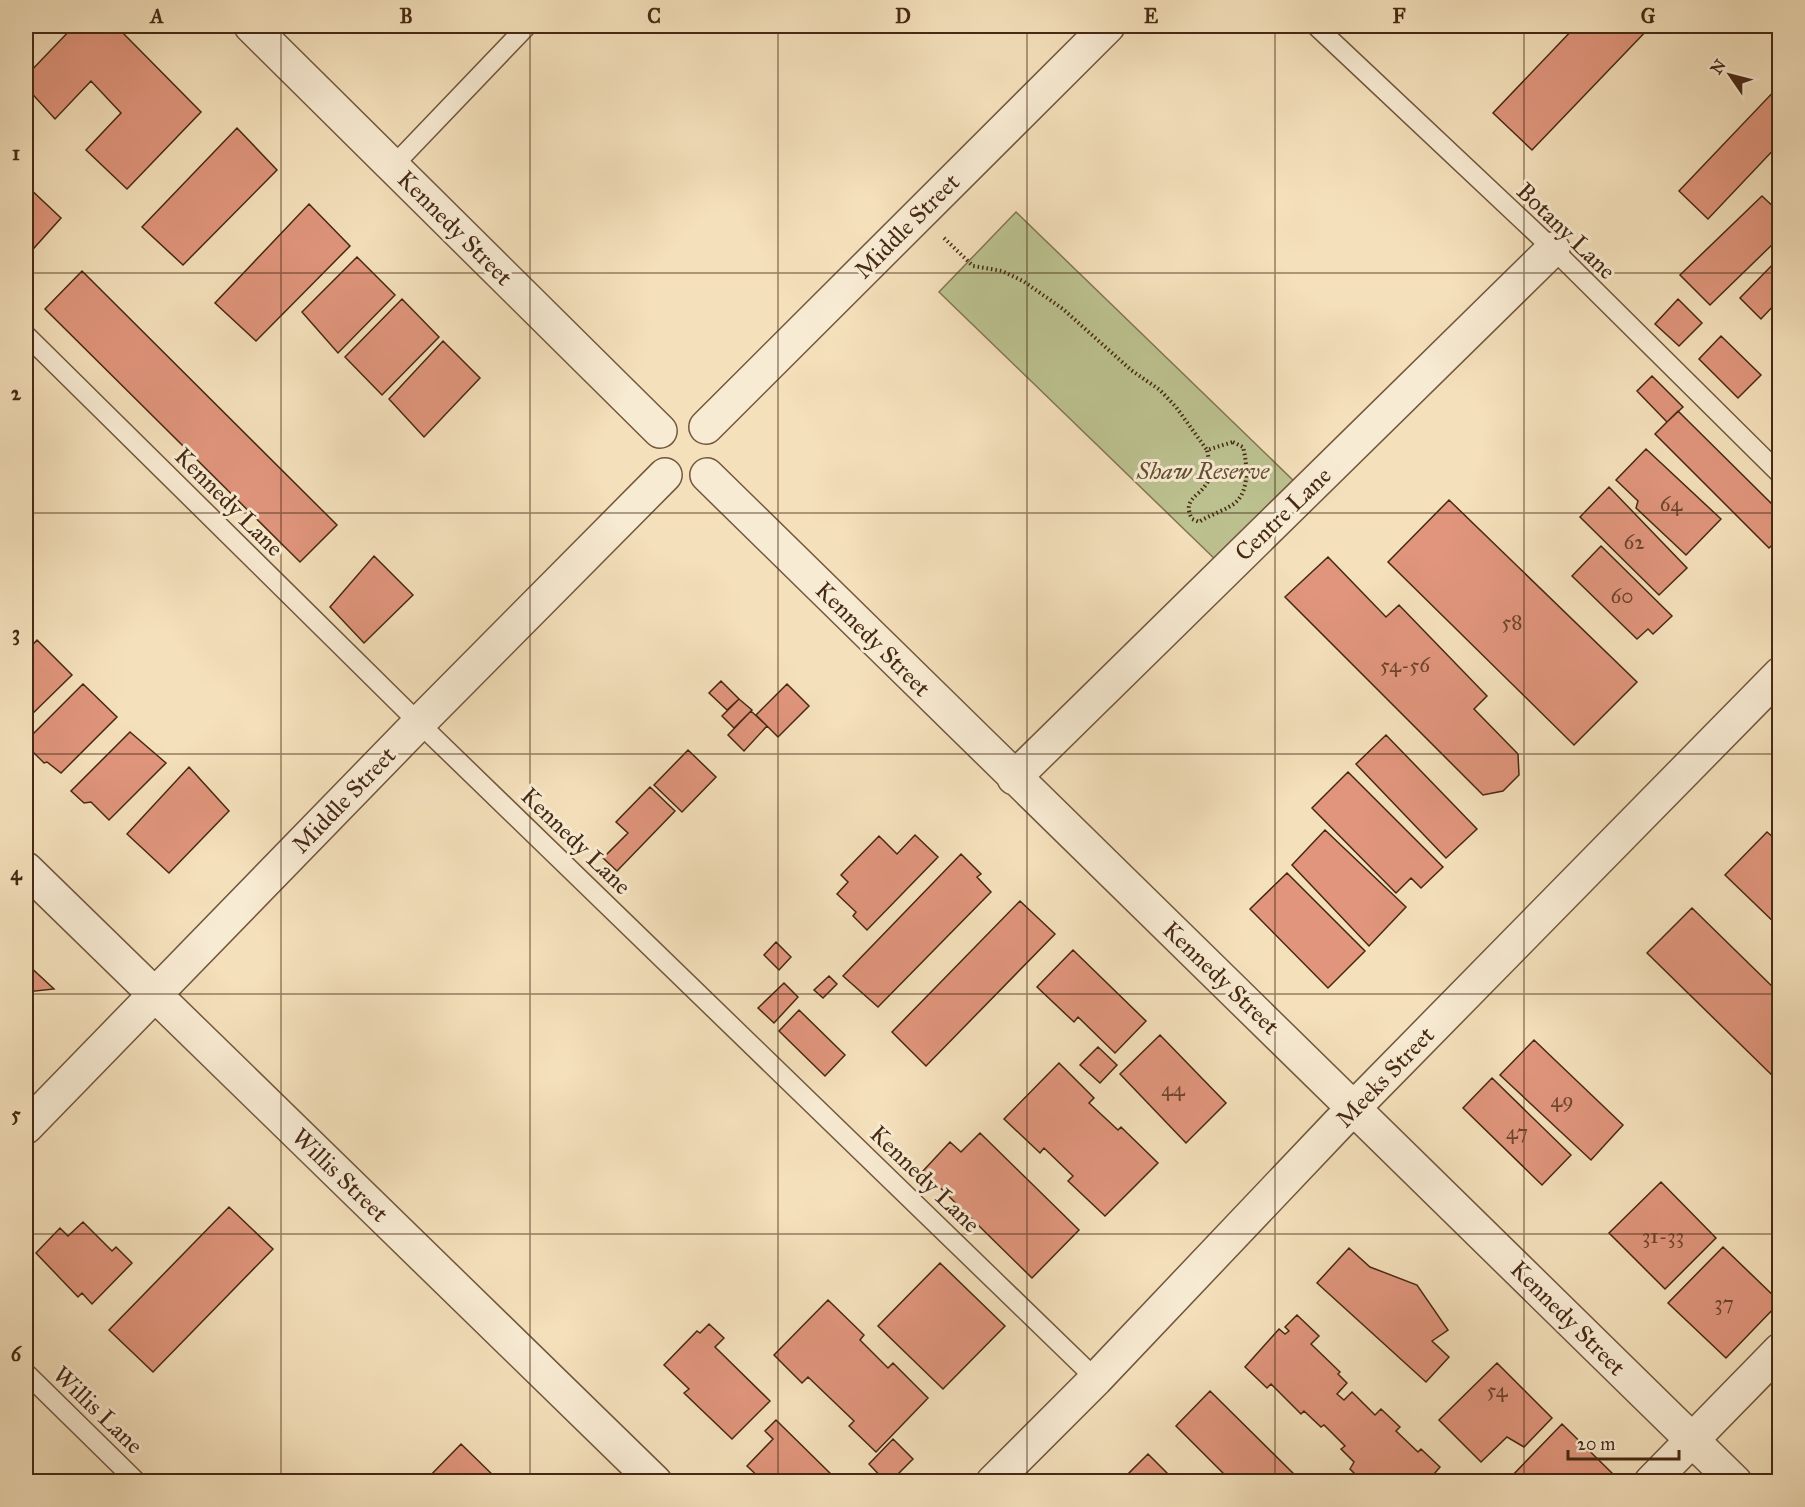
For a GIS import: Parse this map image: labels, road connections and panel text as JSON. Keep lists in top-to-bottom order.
{
  "streets": {
    "street": [
      "Middle Street",
      "Kennedy Street",
      "Centre Lane",
      "Meeks Street",
      "Willis Street"
    ],
    "lane": ["Botany Lane", "Kennedy Lane", "Willis Lane"]
  },
  "crossings": [
    ["Middle Street", "Kennedy Street"],
    ["Middle Street", "Kennedy Lane"],
    ["Middle Street", "Willis Street"],
    ["Kennedy Street", "Centre Lane"],
    ["Kennedy Street", "Meeks Street"],
    ["Botany Lane", "Centre Lane"],
    ["Kennedy Lane", "Meeks Street"]
  ],
  "parks": ["Shaw Reserve"],
  "house_numbers": [
    "64",
    "62",
    "60",
    "58",
    "54-56",
    "44",
    "49",
    "47",
    "31-33",
    "37",
    "54"
  ],
  "scale_bar": "20 m",
  "north": "top left",
  "grid": {
    "columns": [
      "A",
      "B",
      "C",
      "D",
      "E",
      "F",
      "G"
    ],
    "rows": [
      "1",
      "2",
      "3",
      "4",
      "5",
      "6"
    ]
  }
}
